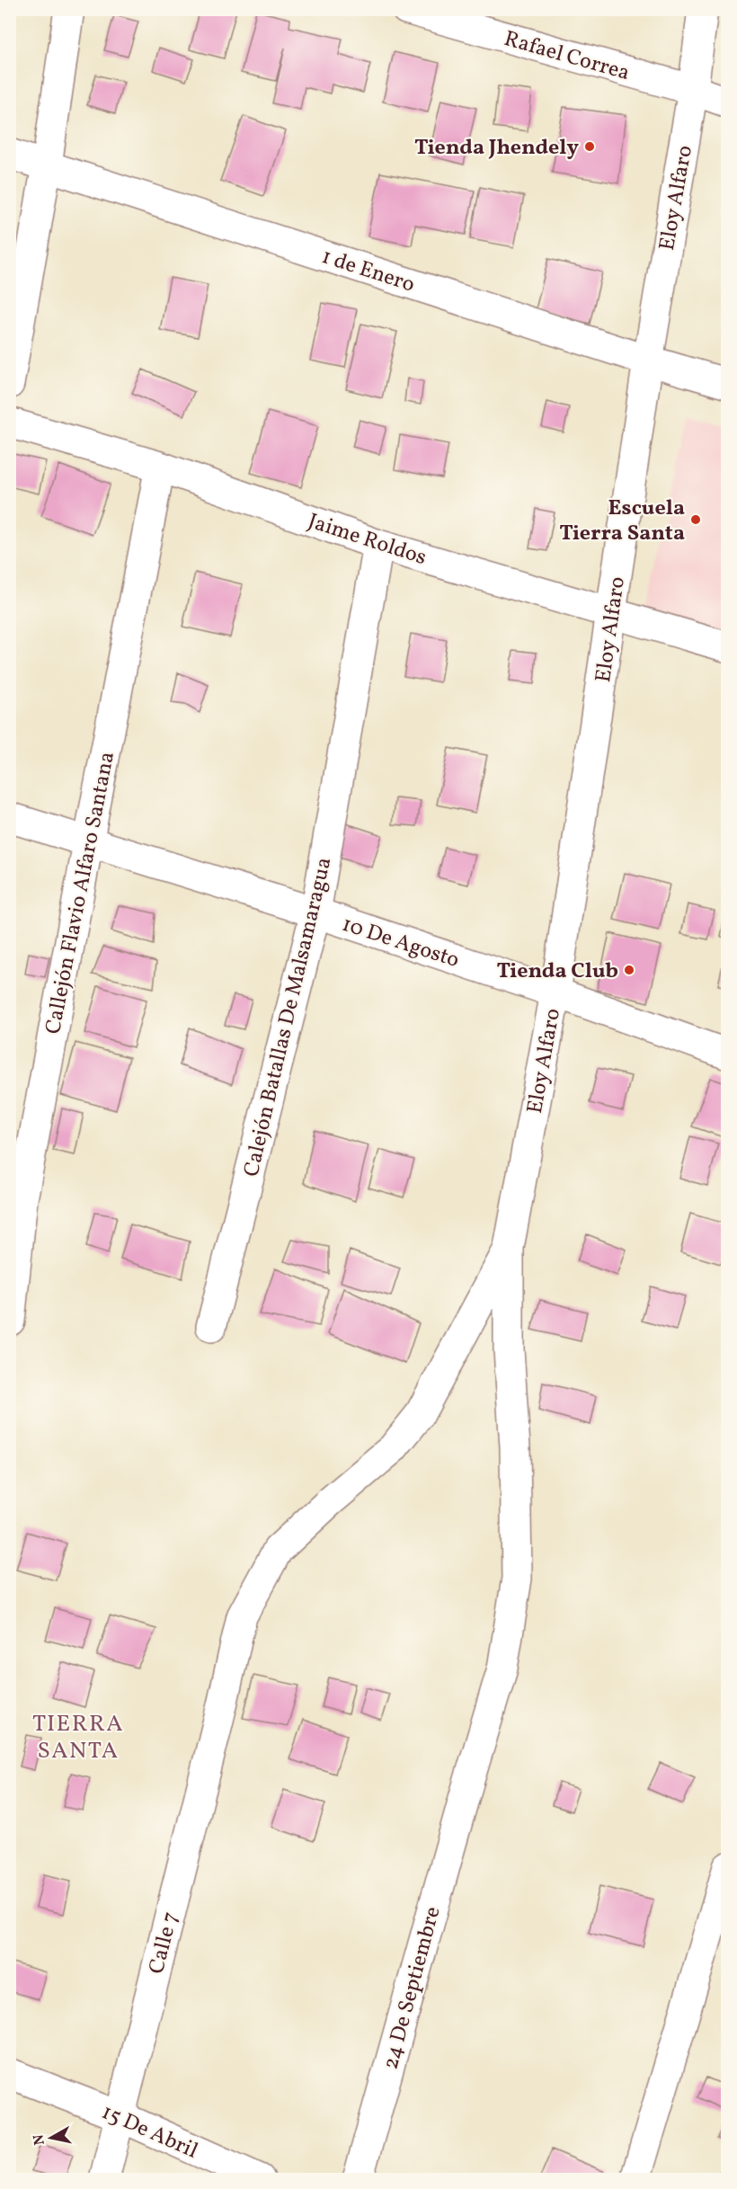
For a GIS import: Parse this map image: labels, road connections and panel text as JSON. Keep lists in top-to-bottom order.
{
  "streets": {
    "street": [
      "Rafael Correa",
      "Eloy Alfaro",
      "1 de Enero",
      "Jaime Roldos",
      "Callejón Flavio Alfaro Santana",
      "10 De Agosto",
      "Calejón Batallas De Malsamaragua",
      "Calle 7",
      "24 De Septiembre",
      "15 De Abril"
    ]
  },
  "crossings": [
    ["Rafael Correa", "Eloy Alfaro"],
    ["Eloy Alfaro", "1 de Enero"],
    ["Eloy Alfaro", "Jaime Roldos"],
    ["Eloy Alfaro", "10 De Agosto"],
    ["Eloy Alfaro", "Calle 7"],
    ["Eloy Alfaro", "24 De Septiembre"],
    ["Jaime Roldos", "Callejón Flavio Alfaro Santana"],
    ["Jaime Roldos", "Calejón Batallas De Malsamaragua"],
    ["Callejón Flavio Alfaro Santana", "10 De Agosto"],
    ["10 De Agosto", "Calejón Batallas De Malsamaragua"],
    ["Calle 7", "24 De Septiembre"],
    ["Calle 7", "15 De Abril"]
  ],
  "districts": ["TIERRA SANTA"],
  "places": ["Tienda Jhendely", "Escuela Tierra Santa", "Tienda Club"],
  "north": "left"
}
